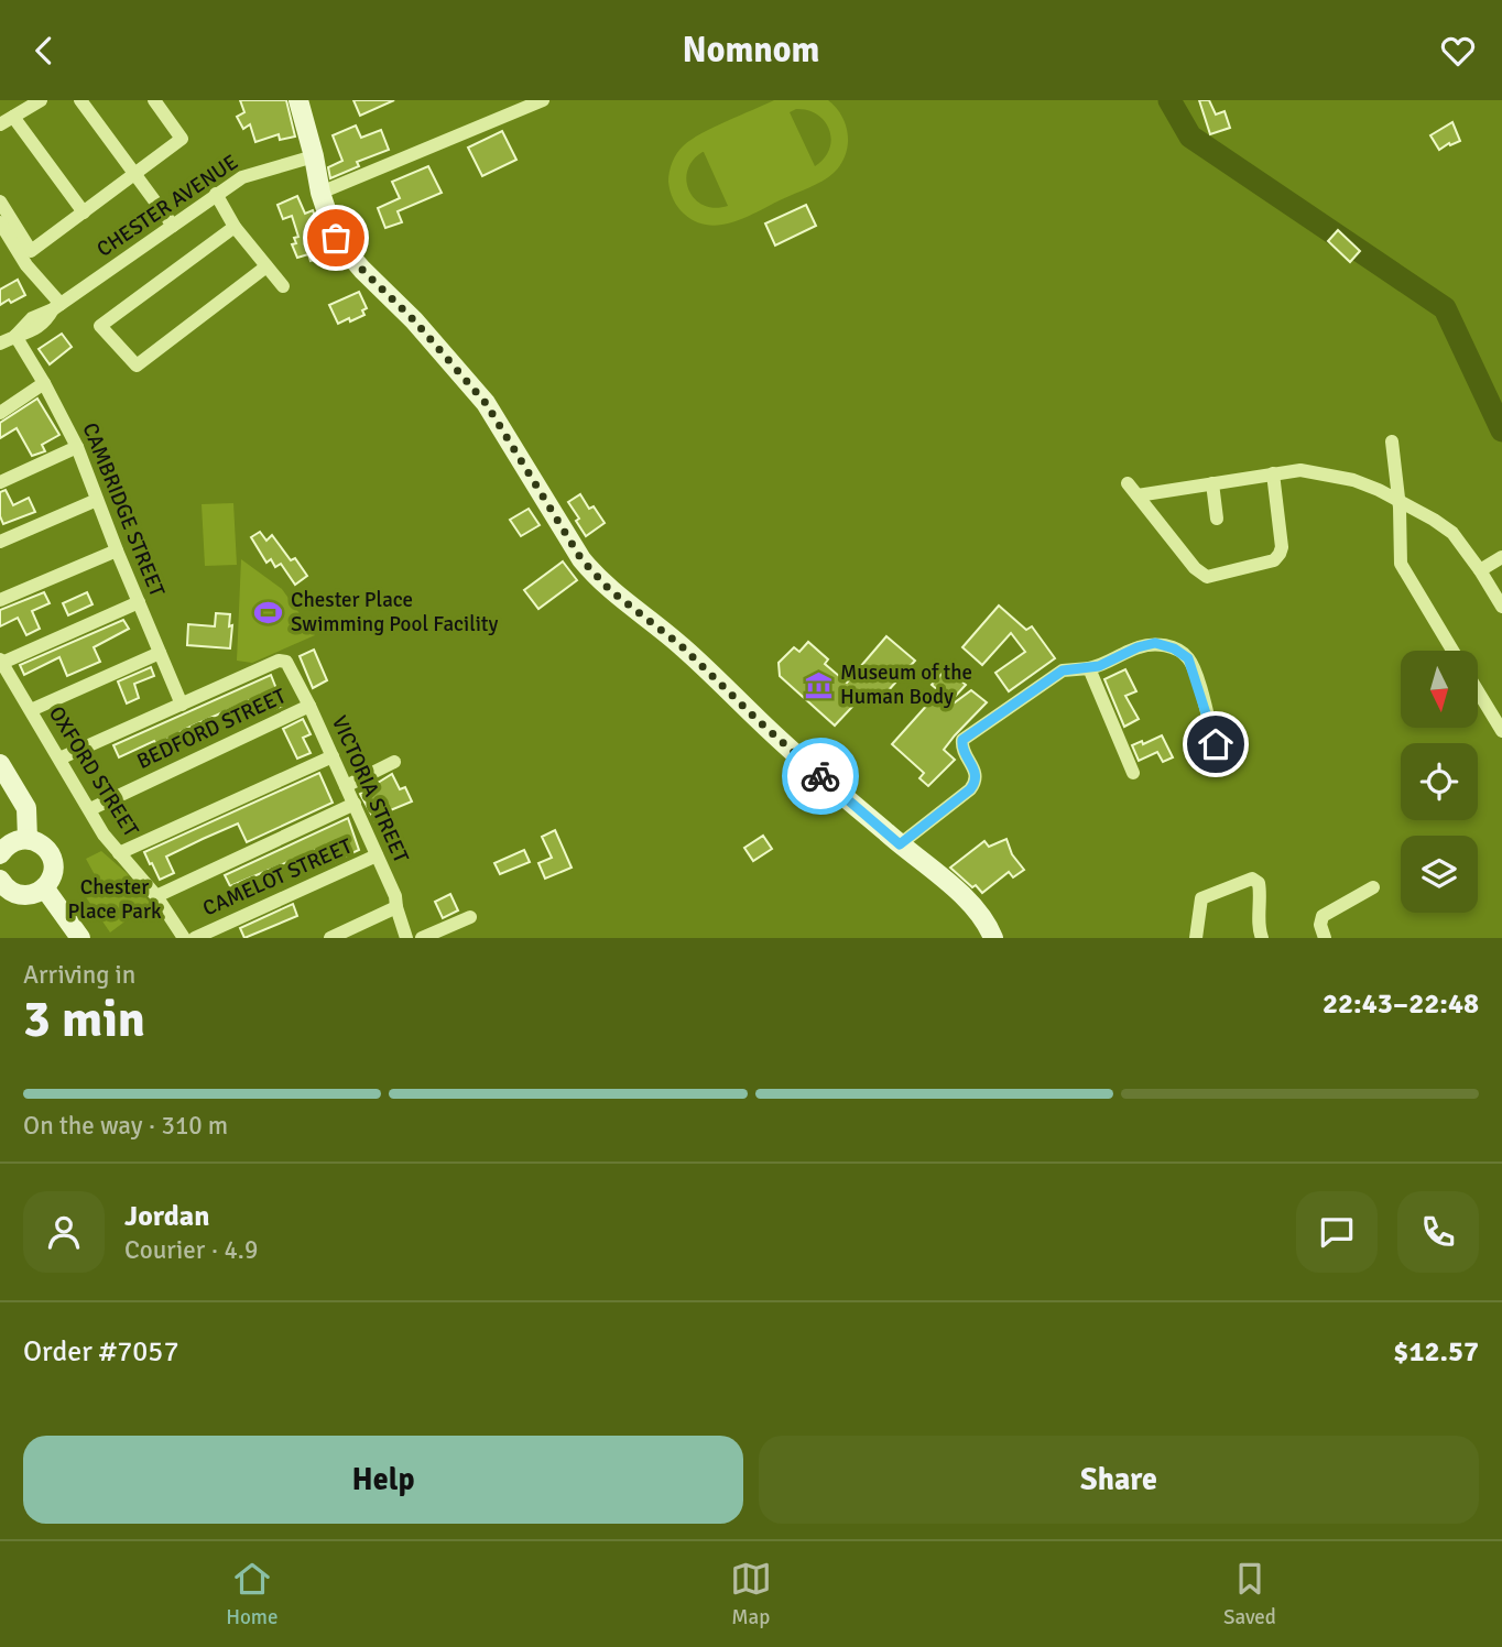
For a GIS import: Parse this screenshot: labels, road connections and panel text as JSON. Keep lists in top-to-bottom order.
{
  "streets": {
    "street": [
      "CHESTER AVENUE",
      "CAMBRIDGE STREET",
      "BEDFORD STREET",
      "OXFORD STREET",
      "VICTORIA STREET",
      "CAMELOT STREET"
    ]
  },
  "crossings": [
    ["CHESTER AVENUE", "CAMBRIDGE STREET"],
    ["CAMBRIDGE STREET", "VICTORIA STREET"],
    ["BEDFORD STREET", "OXFORD STREET"],
    ["BEDFORD STREET", "VICTORIA STREET"],
    ["VICTORIA STREET", "CAMELOT STREET"]
  ],
  "parks": ["Chester Place Park"],
  "places": {
    "sports": ["Chester Place Swimming Pool Facility"],
    "museum": ["Museum of the Human Body"]
  },
  "north": "bottom",
  "page": {
    "header": "Nomnom",
    "heading": ["3 min", "Arriving in", "22:43–22:48"],
    "panel": [
      "Jordan",
      "Courier · 4.9",
      "Order #7057",
      "$12.57"
    ],
    "bar": "On the way · 310 m",
    "buttons": ["Help", "Share"],
    "tabs": ["Home", "Map", "Saved"]
  }
}
